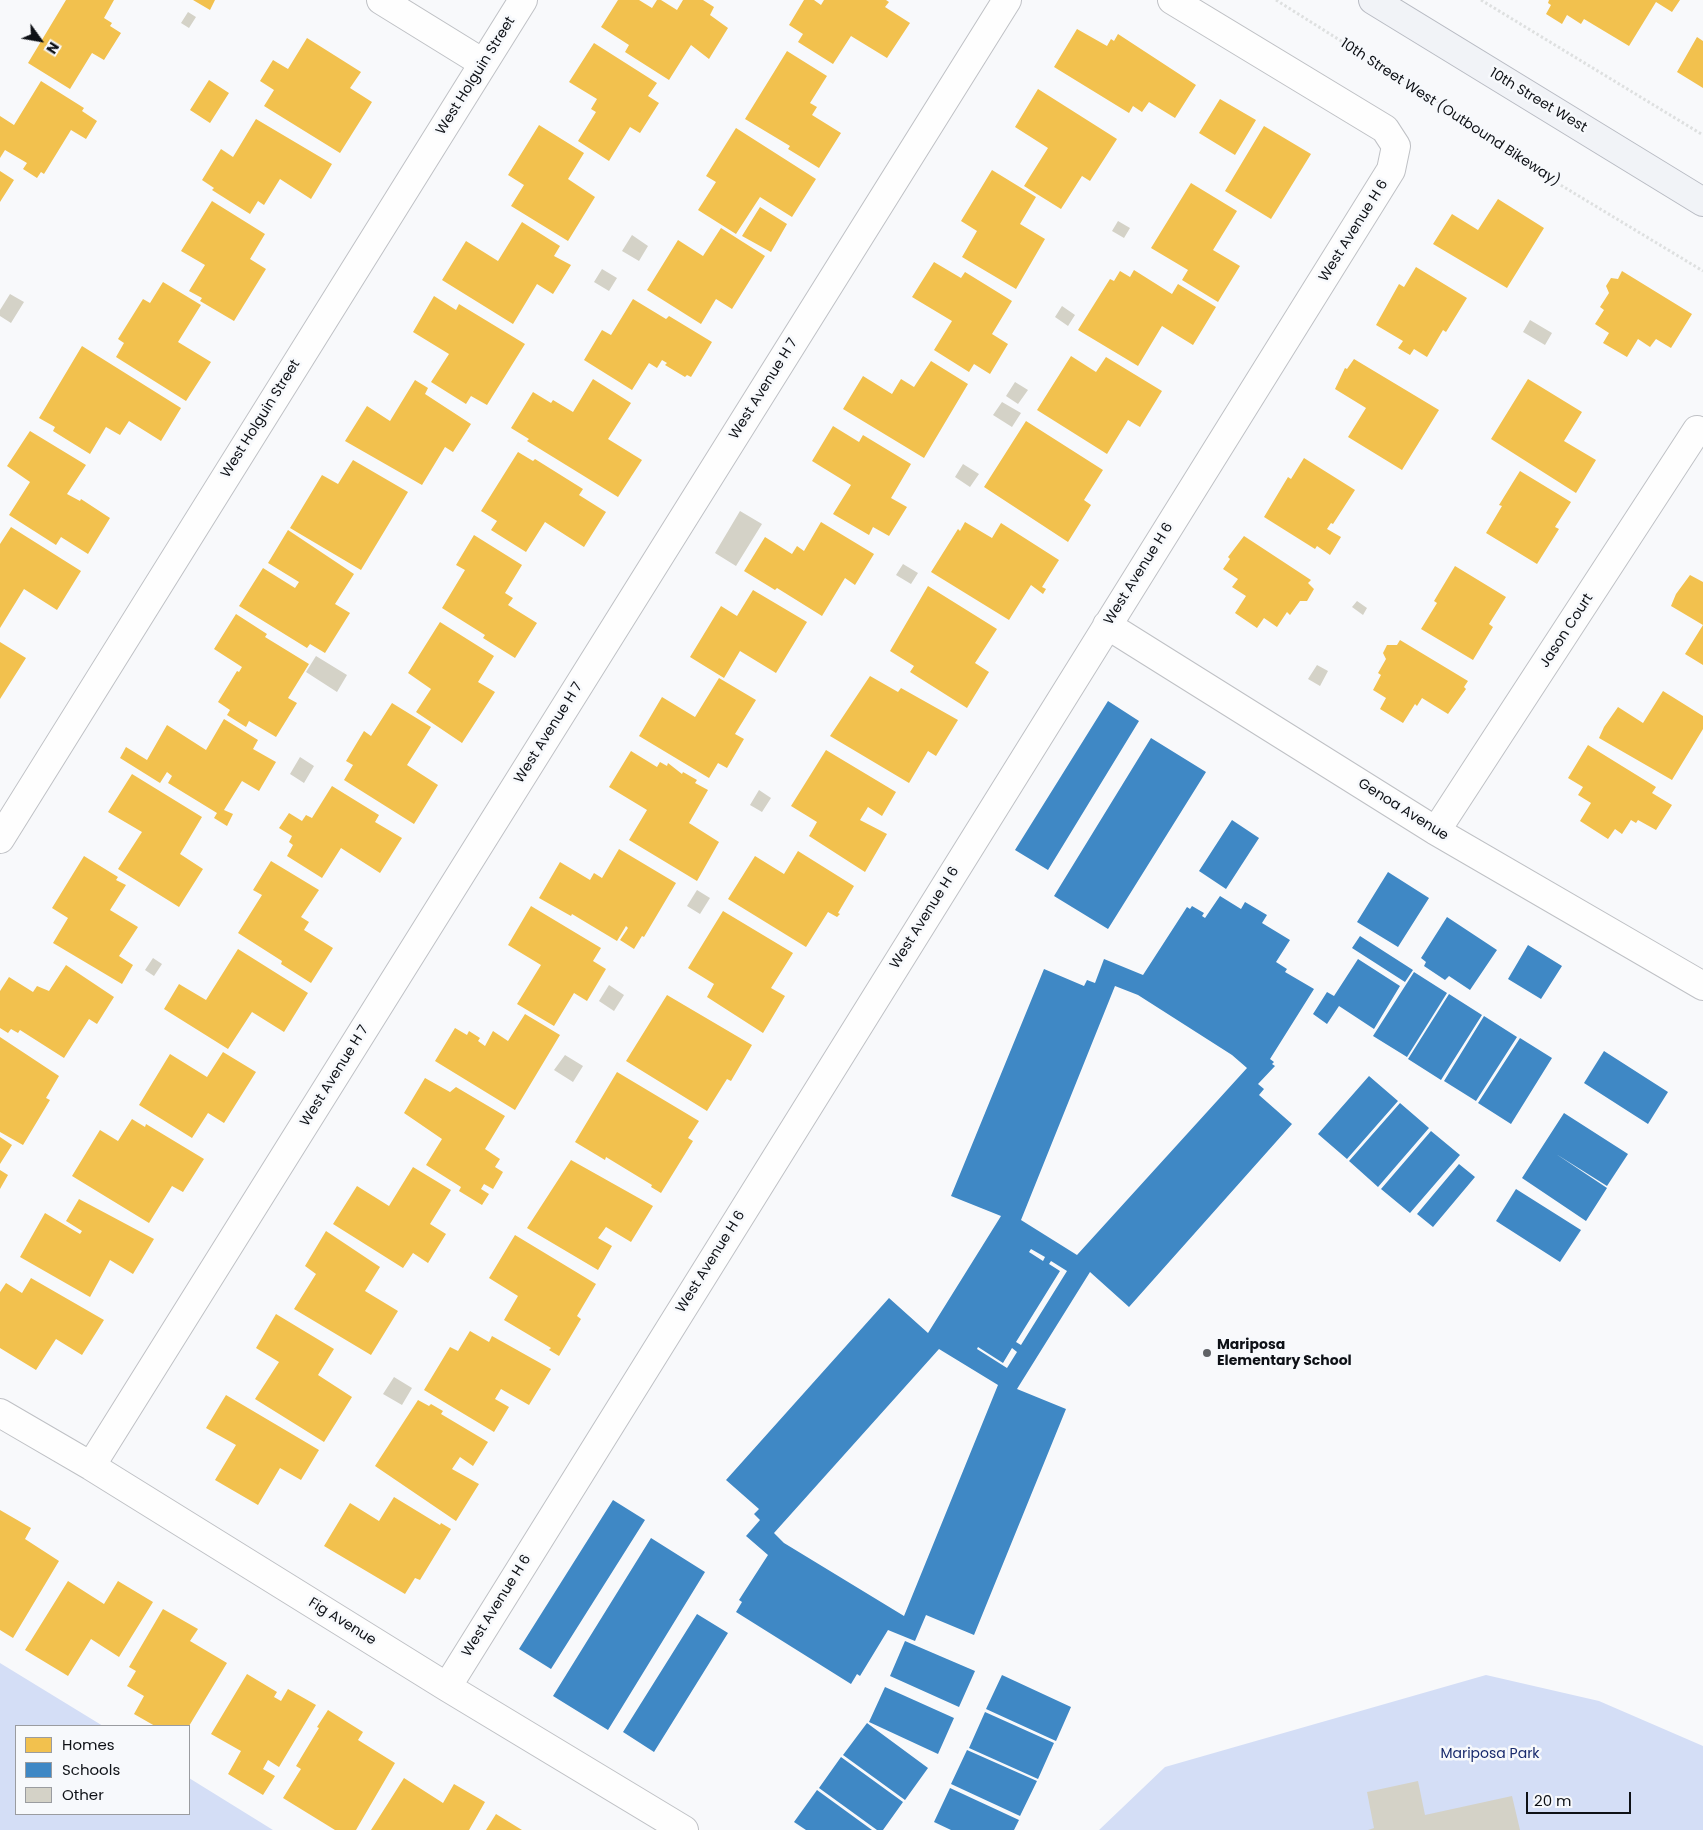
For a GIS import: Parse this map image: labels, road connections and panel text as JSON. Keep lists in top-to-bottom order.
{
  "streets": {
    "main road": ["10th Street West"],
    "street": [
      "West Holguin Street",
      "West Avenue H 6",
      "West Avenue H 7",
      "Jason Court",
      "Genoa Avenue",
      "Fig Avenue"
    ],
    "path": ["10th Street West (Outbound Bikeway)"]
  },
  "crossings": [
    ["West Avenue H 6", "Genoa Avenue"],
    ["West Avenue H 6", "Fig Avenue"],
    ["West Avenue H 7", "Fig Avenue"],
    ["Jason Court", "Genoa Avenue"]
  ],
  "parks": ["Mariposa Park"],
  "places": ["Mariposa Elementary School"],
  "legend": ["Homes", "Schools", "Other"],
  "scale_bar": "20 m",
  "north": "bottom right"
}
